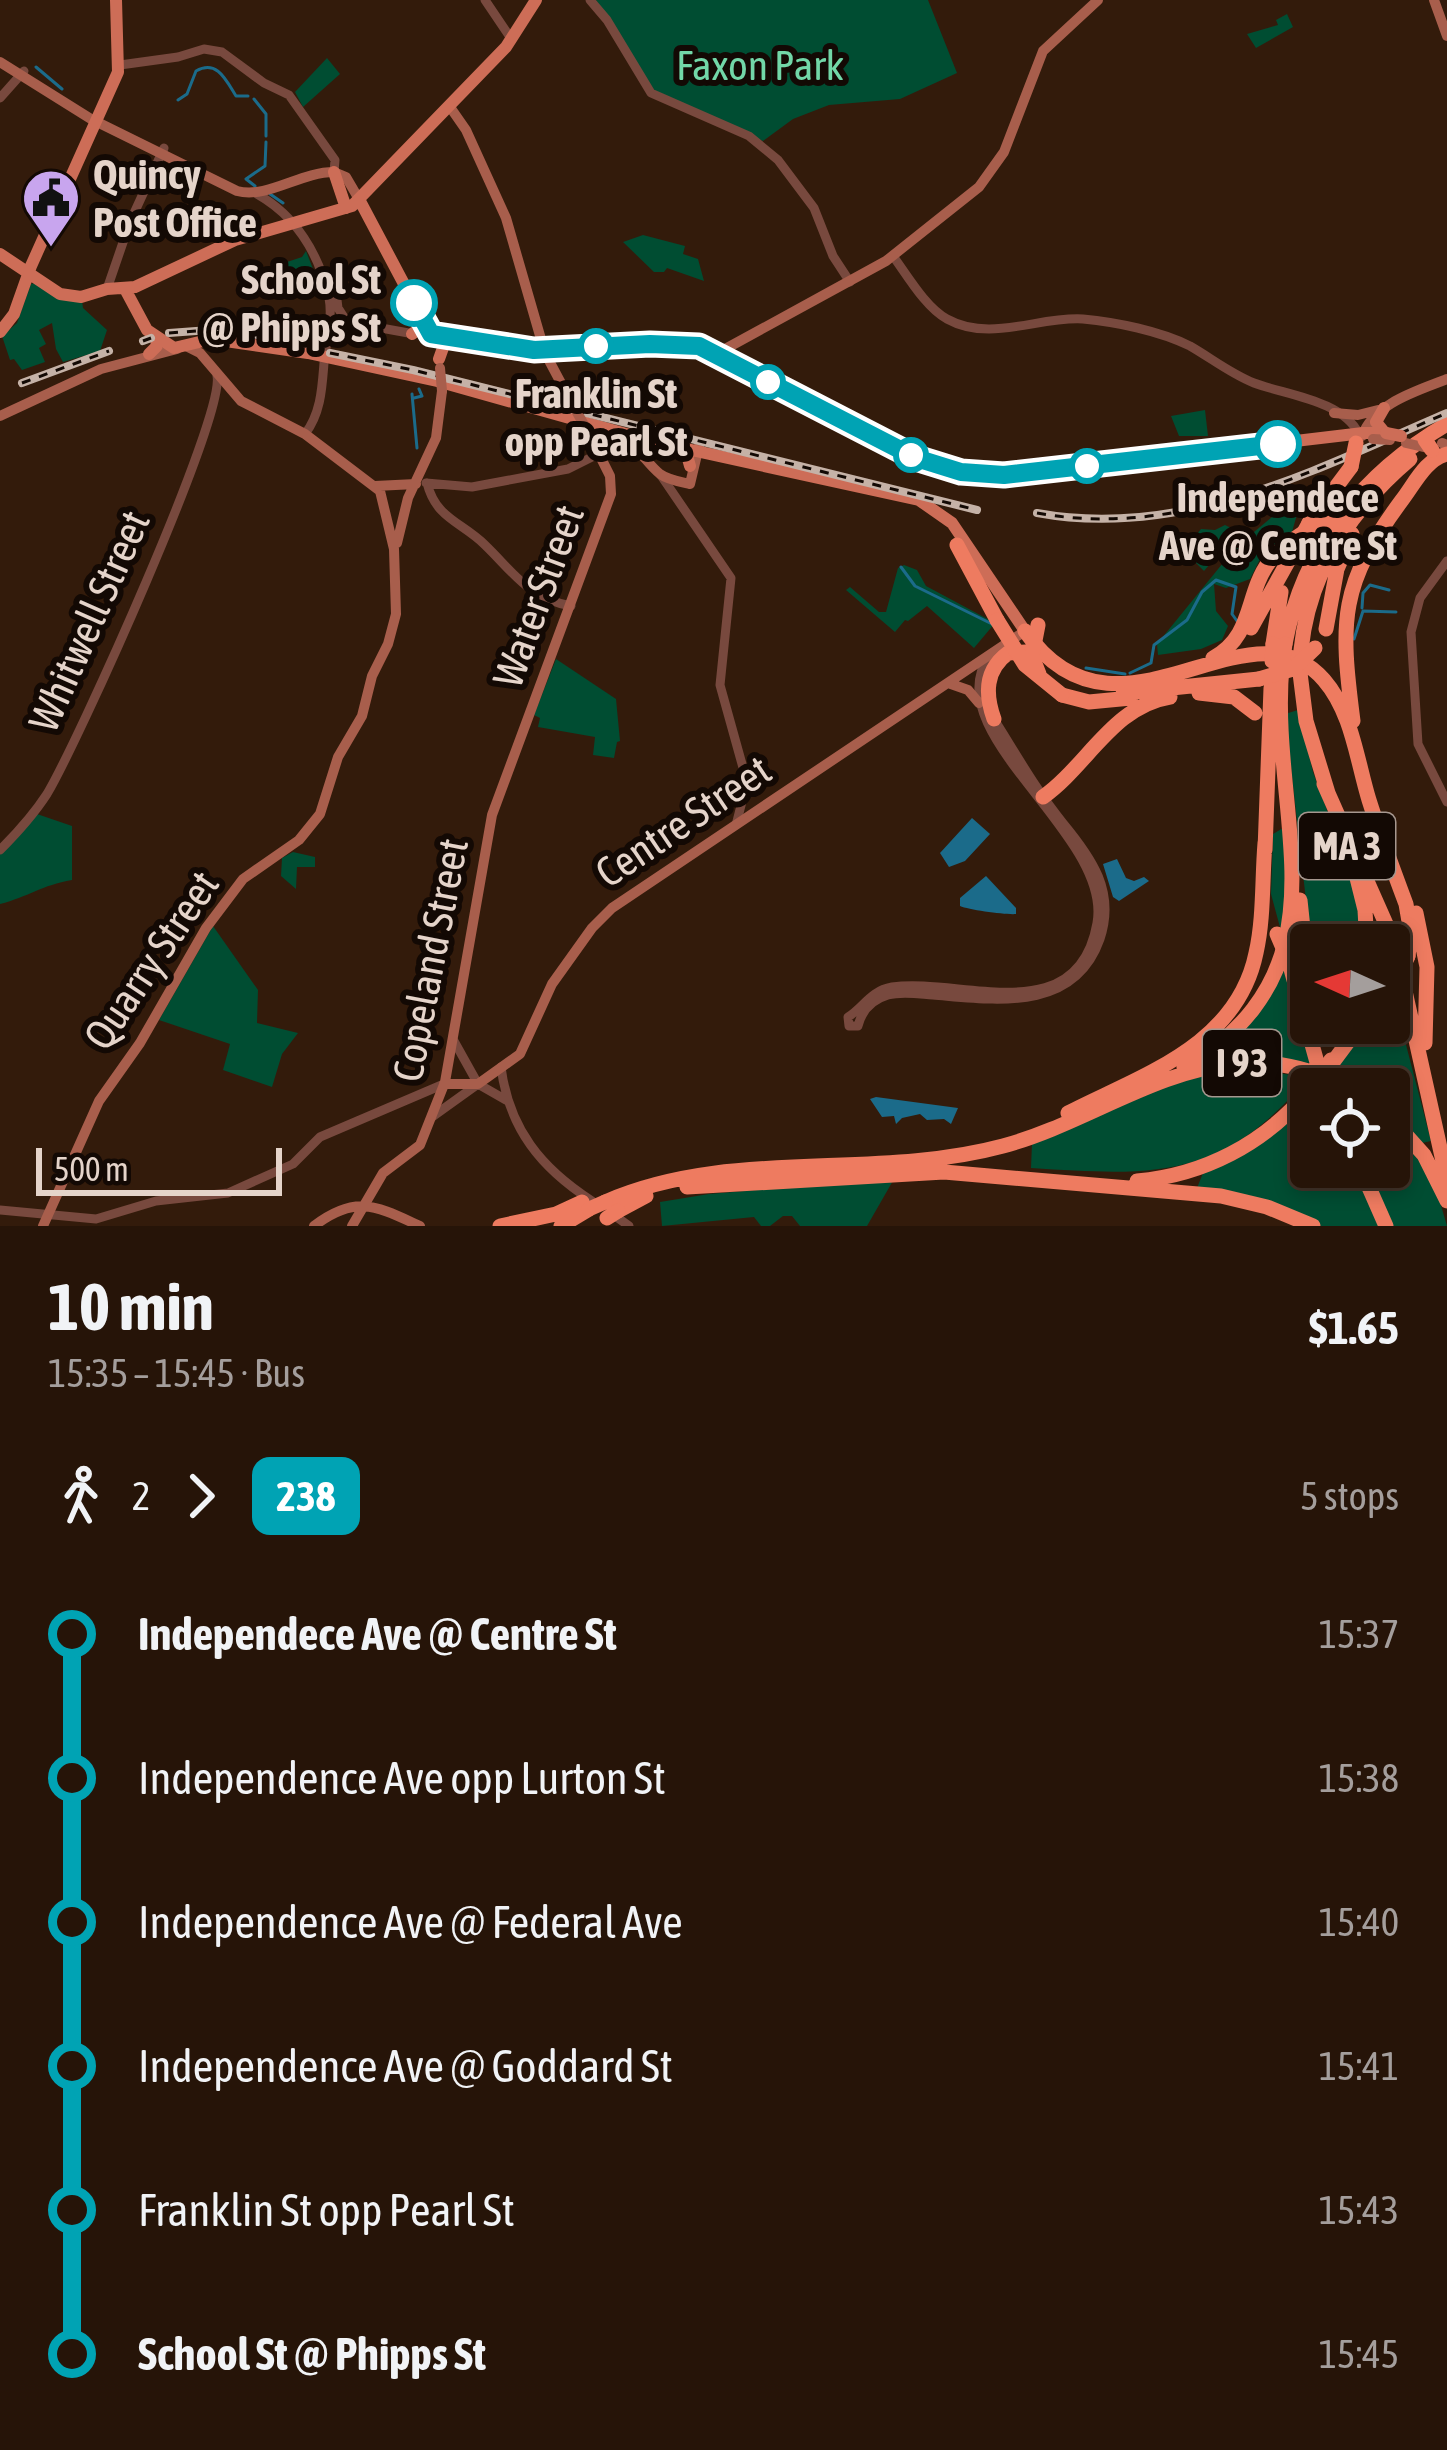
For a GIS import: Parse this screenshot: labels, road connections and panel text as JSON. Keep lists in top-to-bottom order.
{
  "streets": {
    "highway": ["MA 3", "I 93"],
    "main road": [
      "Water Street",
      "Centre Street",
      "Quarry Street",
      "Copeland Street"
    ],
    "street": ["Whitwell Street"]
  },
  "crossings": [
    ["Water Street", "Copeland Street"],
    ["Centre Street", "Copeland Street"],
    ["MA 3", "I 93"]
  ],
  "parks": ["Faxon Park"],
  "places": {
    "public building": ["Quincy Post Office"],
    "other": ["School St @ Phipps St", "Franklin St opp Pearl St", "Independece Ave @ Centre St"]
  },
  "lines": ["bus line 238"],
  "scale_bar": "500 m",
  "north": "left",
  "page": {
    "scale": "500 m",
    "heading": ["10 min", "15:35 – 15:45 · Bus", "$1.65"],
    "legs": ["2", "238", "5 stops"],
    "list": [
      {
        "name": "Independece Ave @ Centre St",
        "value": "15:37"
      },
      {
        "name": "Independence Ave opp Lurton St",
        "value": "15:38"
      },
      {
        "name": "Independence Ave @ Federal Ave",
        "value": "15:40"
      },
      {
        "name": "Independence Ave @ Goddard St",
        "value": "15:41"
      },
      {
        "name": "Franklin St opp Pearl St",
        "value": "15:43"
      },
      {
        "name": "School St @ Phipps St",
        "value": "15:45"
      }
    ]
  }
}
